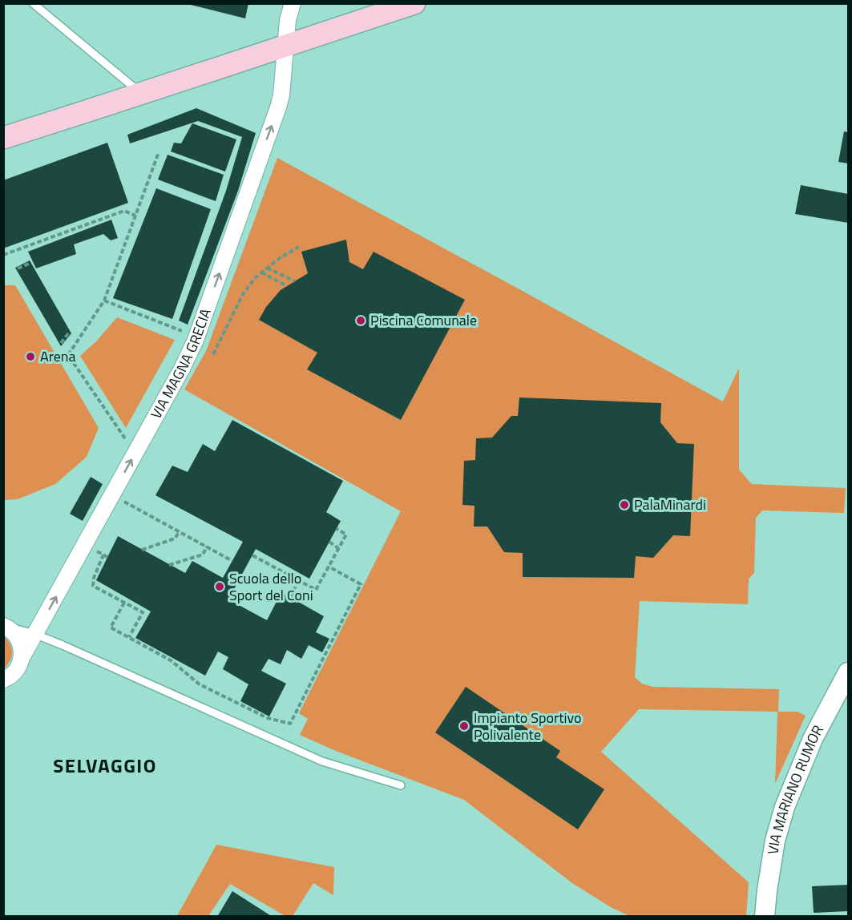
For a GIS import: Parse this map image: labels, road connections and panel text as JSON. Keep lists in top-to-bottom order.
{
  "streets": {
    "street": ["VIA MAGNA GRECIA", "VIA MARIANO RUMOR"]
  },
  "one_way": ["VIA MAGNA GRECIA"],
  "districts": ["SELVAGGIO"],
  "places": [
    "Piscina Comunale",
    "Arena",
    "PalaMinardi",
    "Scuola dello Sport del Coni",
    "Impianto Sportivo Polivalente"
  ]
}
